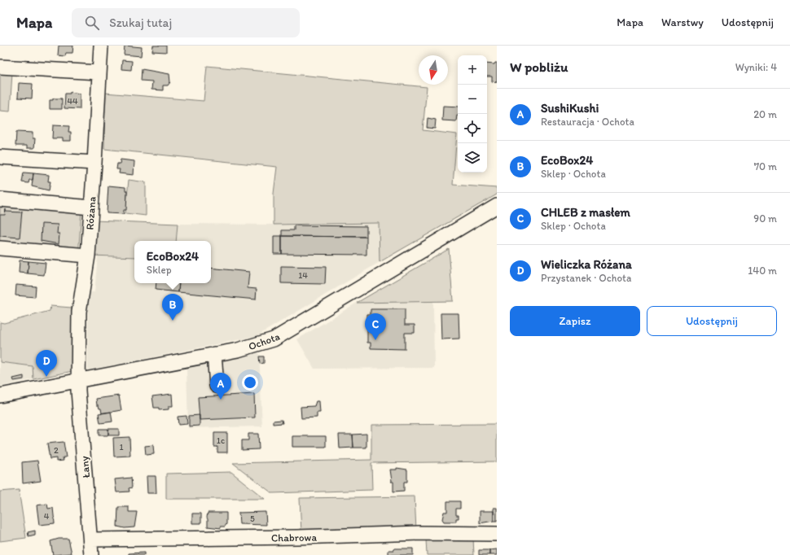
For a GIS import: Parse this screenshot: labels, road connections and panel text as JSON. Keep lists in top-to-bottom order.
{
  "streets": {
    "street": [
      "Różana",
      "Ochota",
      "Łany",
      "Chabrowa"
    ]
  },
  "crossings": [
    ["Różana", "Ochota"],
    ["Różana", "Łany"],
    ["Ochota", "Łany"],
    ["Łany", "Chabrowa"]
  ],
  "house_numbers": [
    "44",
    "14",
    "1c",
    "1",
    "2",
    "4",
    "5"
  ],
  "north": "bottom",
  "page": {
    "header": "Mapa",
    "search": "Szukaj tutaj",
    "nav": ["Mapa", "Warstwy", "Udostępnij"],
    "heading": ["W pobliżu", "Wyniki: 4"],
    "map_buttons": ["+", "−"],
    "list": [
      {
        "mark": "A",
        "name": "SushiKushi",
        "note": "Restauracja · Ochota",
        "value": "20 m"
      },
      {
        "mark": "B",
        "name": "EcoBox24",
        "note": "Sklep · Ochota",
        "value": "70 m"
      },
      {
        "mark": "C",
        "name": "CHLEB z masłem",
        "note": "Sklep · Ochota",
        "value": "90 m"
      },
      {
        "mark": "D",
        "name": "Wieliczka Różana",
        "note": "Przystanek · Ochota",
        "value": "140 m"
      }
    ],
    "popup": ["EcoBox24", "Sklep"],
    "pins": [
      "B",
      "C",
      "D",
      "A"
    ],
    "buttons": ["Zapisz", "Udostępnij"]
  }
}
